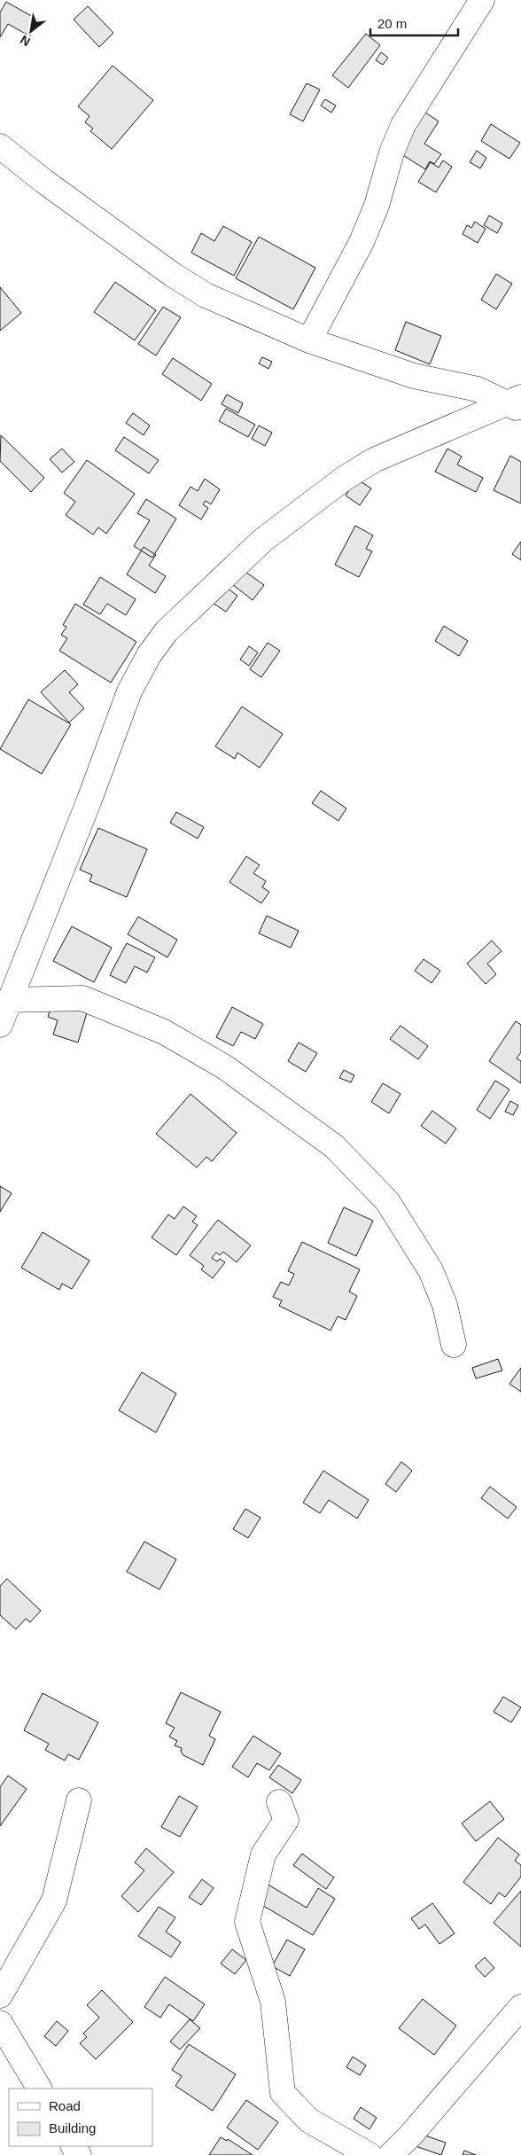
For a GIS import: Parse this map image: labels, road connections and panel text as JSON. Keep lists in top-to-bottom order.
{
  "legend": ["Road", "Building"],
  "scale_bar": "20 m",
  "north": "bottom left"
}
